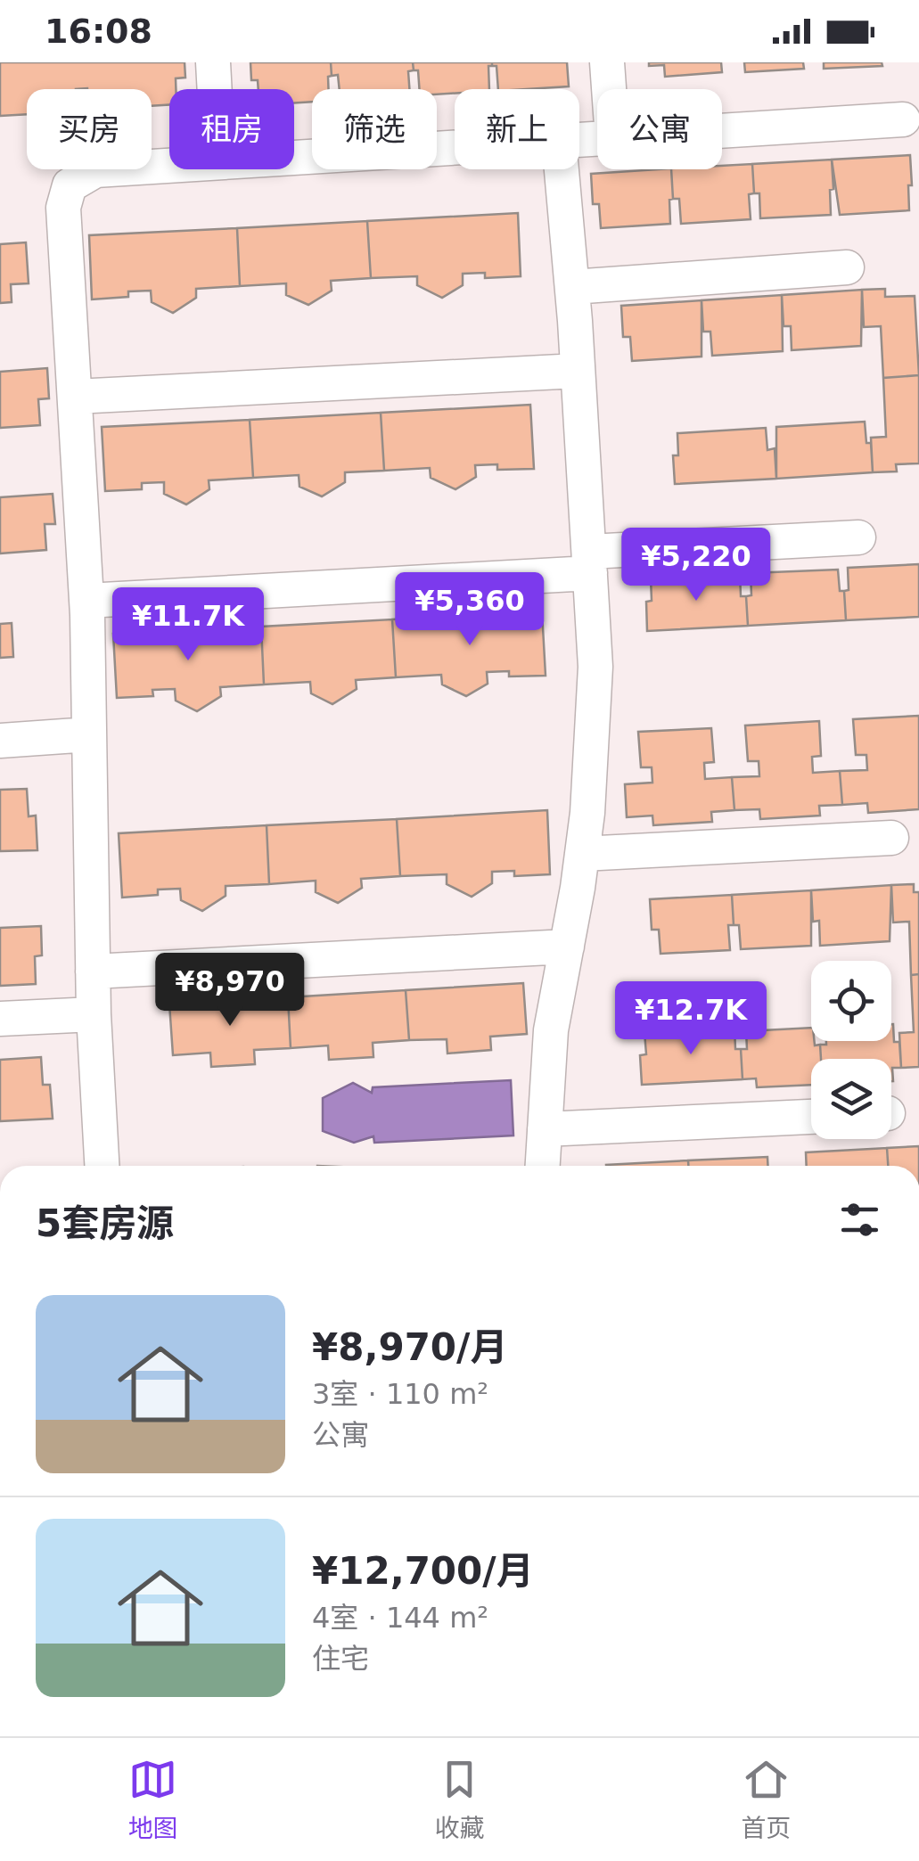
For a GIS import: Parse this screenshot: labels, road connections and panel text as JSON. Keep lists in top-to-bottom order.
{
  "page": {
    "status": "16:08",
    "chip": [
      "买房",
      "租房",
      "筛选",
      "新上",
      "公寓"
    ],
    "price": [
      "¥5,220",
      "¥5,360",
      "¥11.7K",
      "¥8,970",
      "¥12.7K"
    ],
    "heading": "5套房源",
    "list": [
      {
        "name": "¥8,970/月",
        "note": "3室 · 110 m² · 公寓"
      },
      {
        "name": "¥12,700/月",
        "note": "4室 · 144 m² · 住宅"
      }
    ],
    "tabs": ["地图", "收藏", "首页"]
  }
}
